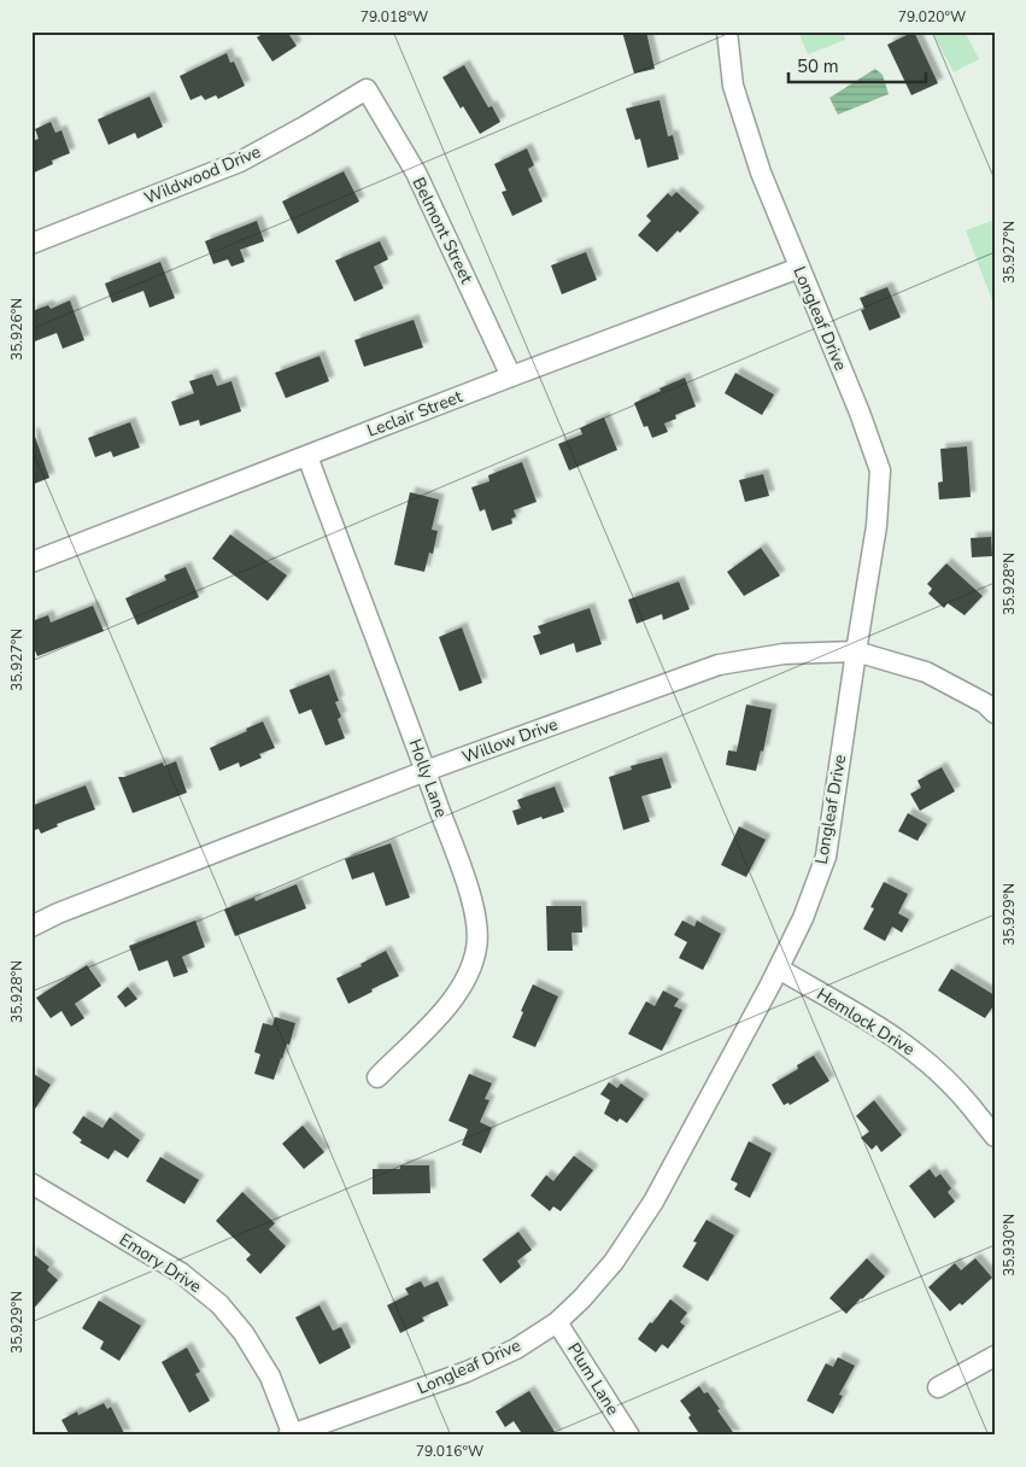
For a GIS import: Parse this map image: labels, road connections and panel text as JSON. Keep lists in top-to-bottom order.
{
  "streets": {
    "street": [
      "Wildwood Drive",
      "Belmont Street",
      "Longleaf Drive",
      "Leclair Street",
      "Willow Drive",
      "Holly Lane",
      "Hemlock Drive",
      "Emory Drive",
      "Plum Lane"
    ]
  },
  "crossings": [
    ["Wildwood Drive", "Belmont Street"],
    ["Belmont Street", "Leclair Street"],
    ["Longleaf Drive", "Leclair Street"],
    ["Longleaf Drive", "Willow Drive"],
    ["Longleaf Drive", "Hemlock Drive"],
    ["Longleaf Drive", "Emory Drive"],
    ["Longleaf Drive", "Plum Lane"],
    ["Leclair Street", "Holly Lane"],
    ["Willow Drive", "Holly Lane"]
  ],
  "scale_bar": "50 m",
  "coordinates": [
    "79.018°W",
    "79.020°W",
    "35.927°N",
    "35.926°N",
    "35.928°N",
    "35.929°N",
    "35.930°N",
    "79.016°W"
  ]
}
